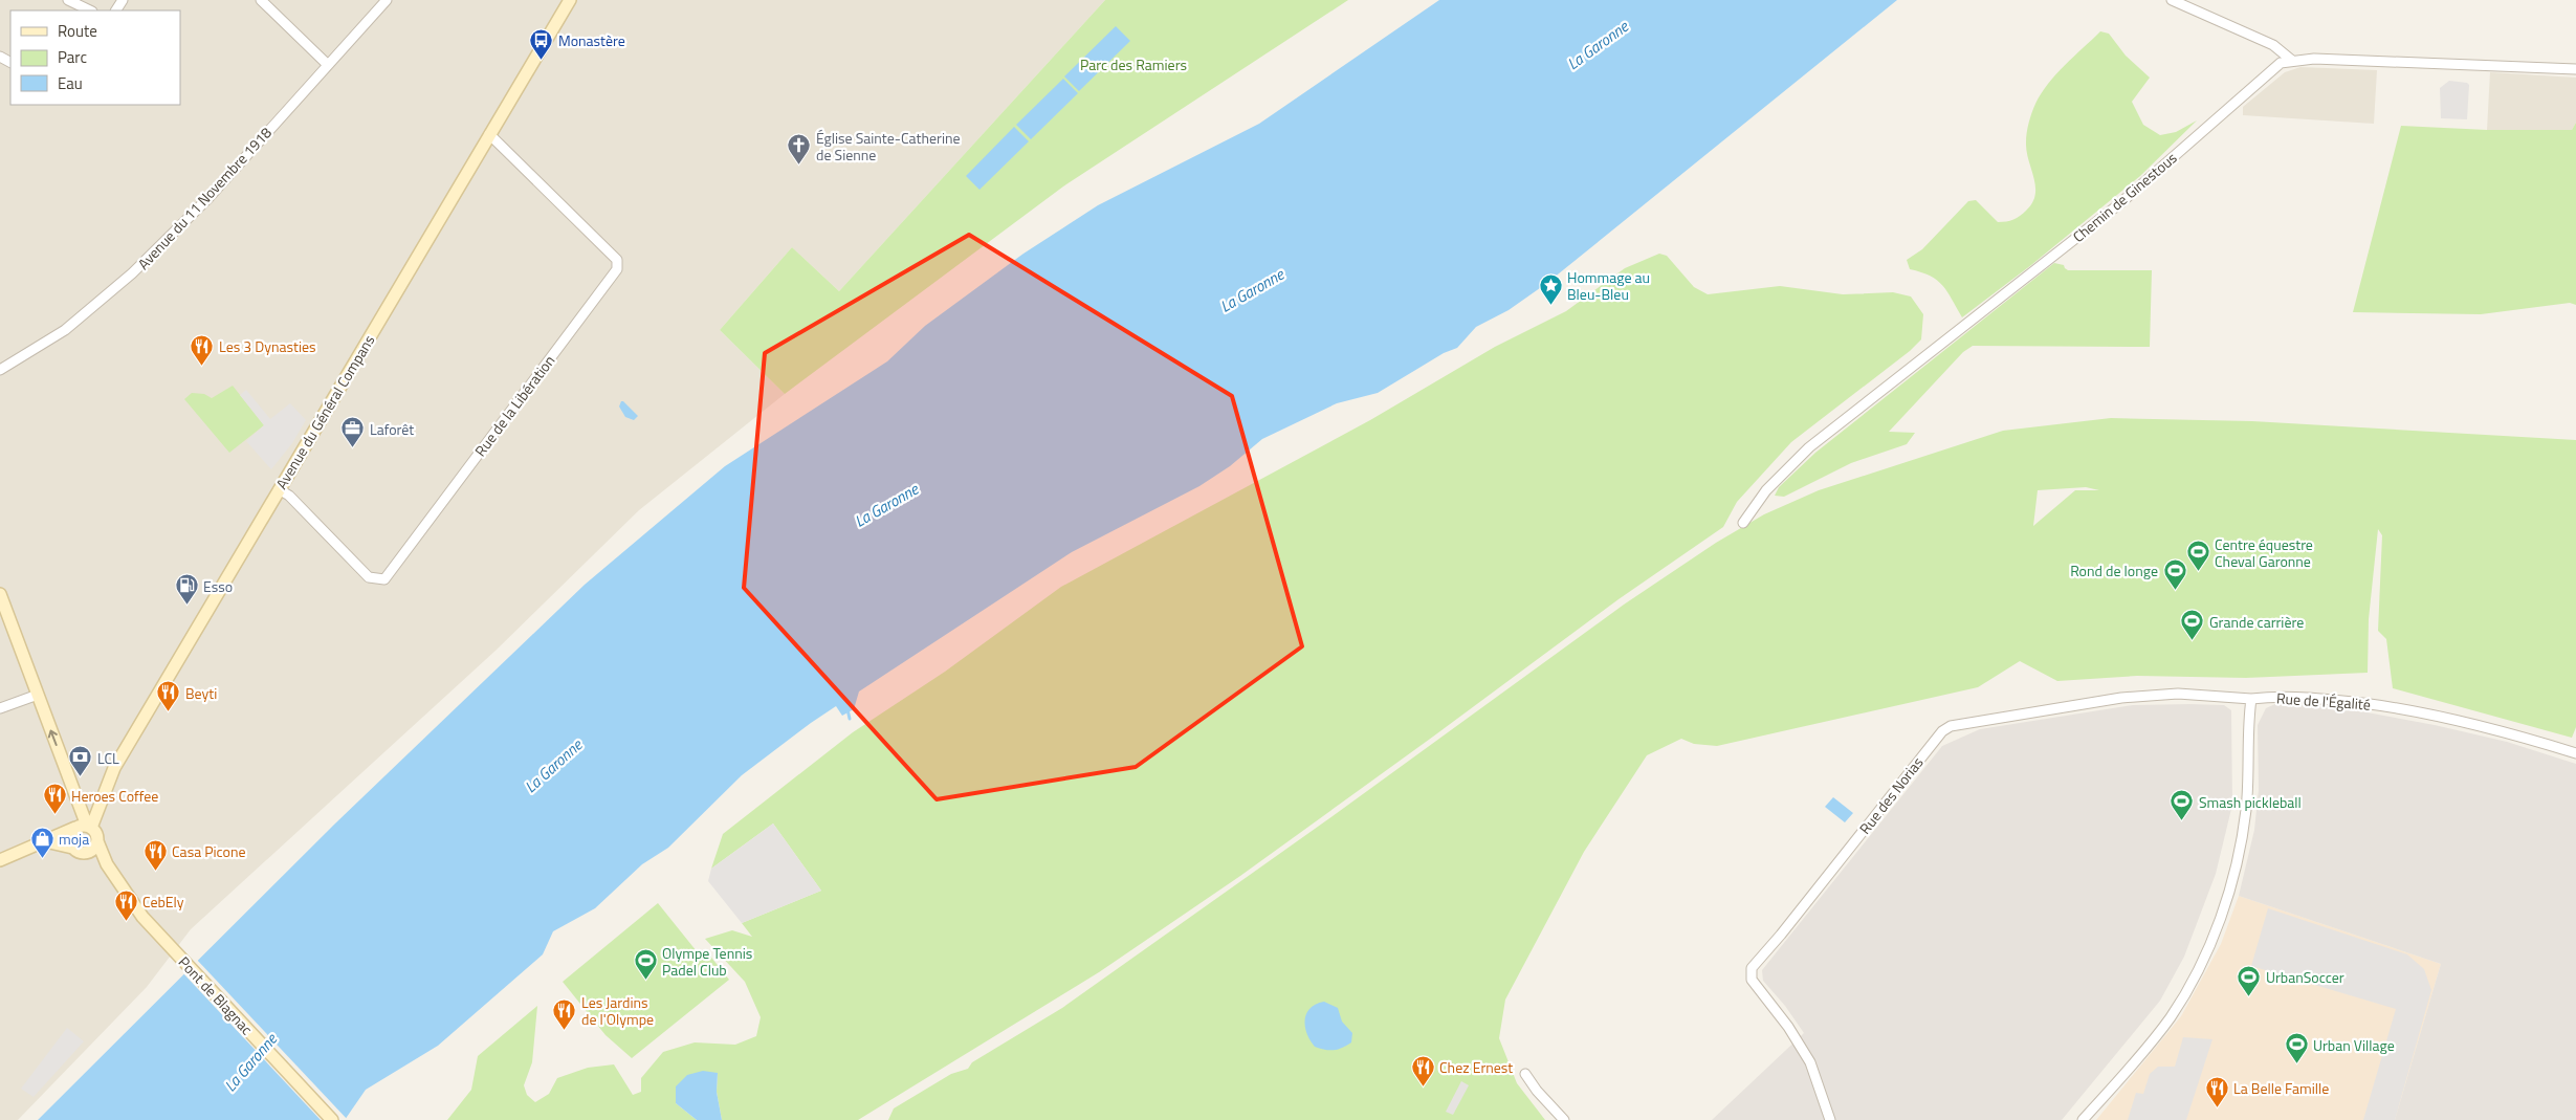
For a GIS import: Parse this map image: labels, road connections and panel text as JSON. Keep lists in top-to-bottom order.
{
  "streets": {
    "main road": ["Avenue du Général Compans", "Pont de Blagnac"],
    "street": [
      "Chemin de Ginestous",
      "Avenue du 11 Novembre 1918",
      "Rue de la Libération",
      "Rue de l'Égalité",
      "Rue des Norias"
    ]
  },
  "crossings": [
    ["Rue de la Libération", "Avenue du Général Compans"],
    ["Avenue du Général Compans", "Pont de Blagnac"],
    ["Rue de l'Égalité", "Rue des Norias"]
  ],
  "water": ["La Garonne"],
  "parks": ["Parc des Ramiers"],
  "places": {
    "bus stop": ["Monastère"],
    "church": ["Église Sainte-Catherine de Sienne"],
    "place": ["Hommage au Bleu-Bleu"],
    "restaurant": [
      "Les 3 Dynasties",
      "Beyti",
      "Heroes Coffee",
      "Casa Picone",
      "CebEly",
      "Les Jardins de l'Olympe",
      "Chez Ernest",
      "La Belle Famille"
    ],
    "office": ["Laforêt"],
    "sports": [
      "Centre équestre Cheval Garonne",
      "Rond de longe",
      "Grande carrière",
      "Smash pickleball",
      "Olympe Tennis Padel Club",
      "UrbanSoccer",
      "Urban Village"
    ],
    "fuel station": ["Esso"],
    "bank": ["LCL"],
    "shop": ["moja"]
  },
  "legend": ["Route", "Parc", "Eau"]
}
